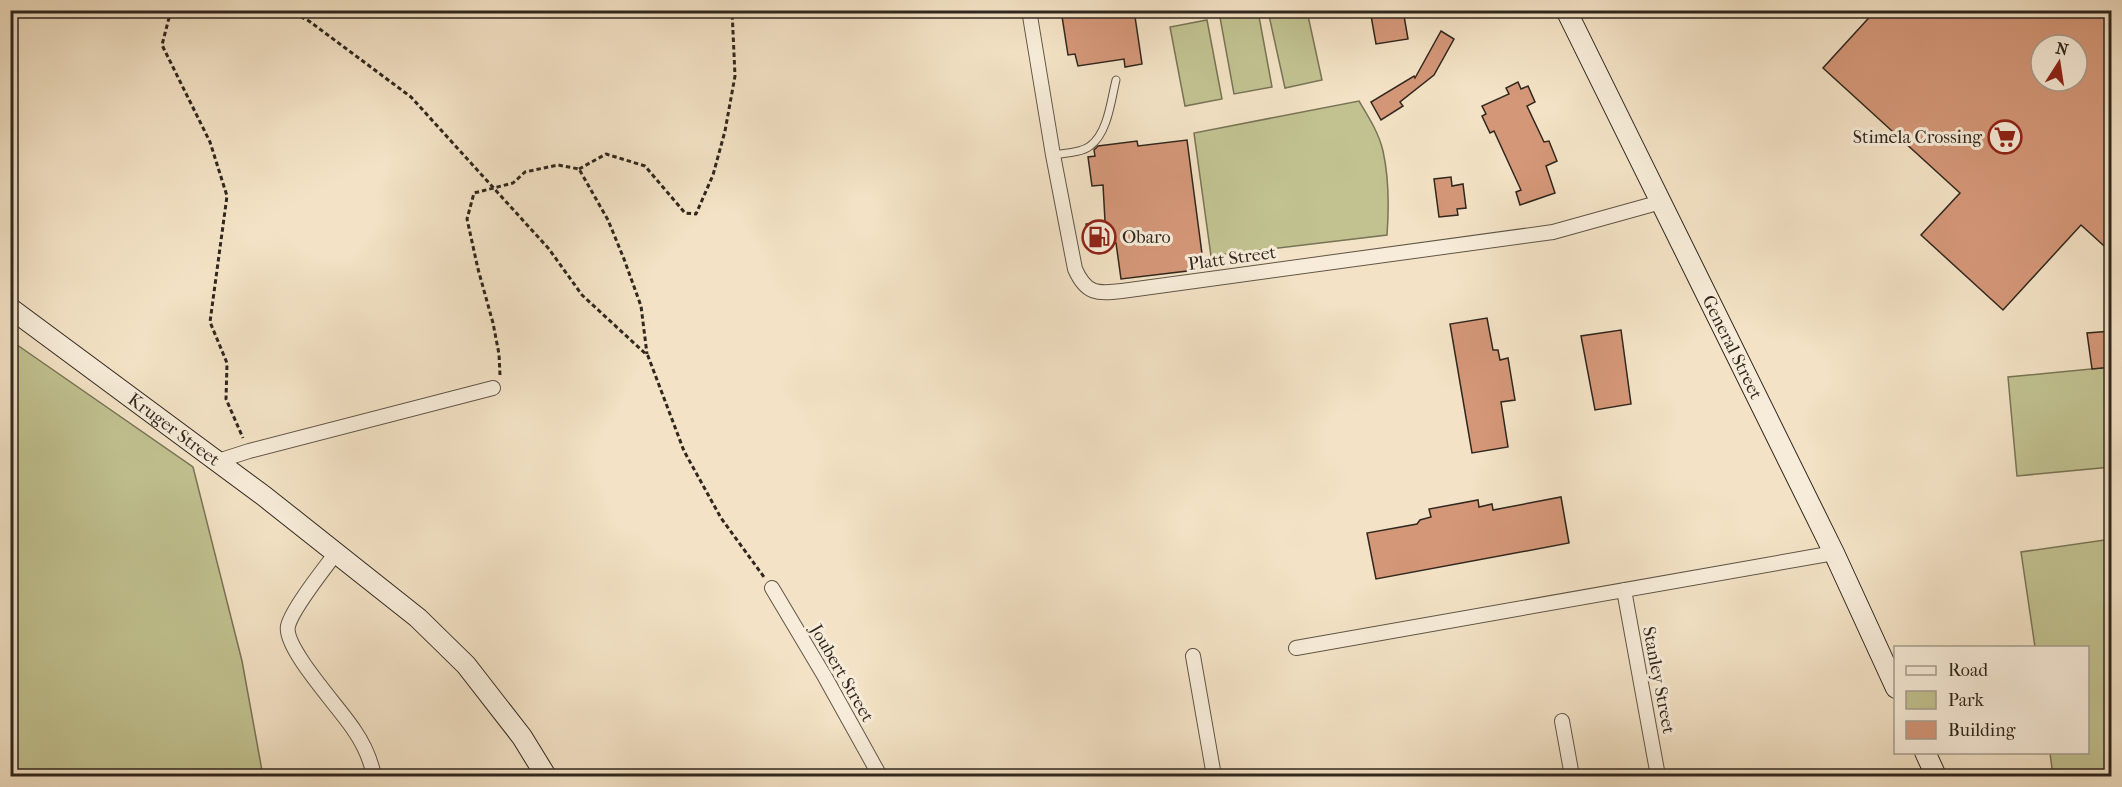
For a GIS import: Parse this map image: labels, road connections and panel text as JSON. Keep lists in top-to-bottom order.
{
  "streets": {
    "main road": ["General Street", "Kruger Street"],
    "street": ["Platt Street", "Joubert Street", "Stanley Street"]
  },
  "crossings": [
    ["Platt Street", "General Street"]
  ],
  "places": {
    "supermarket": ["Stimela Crossing"],
    "fuel station": ["Obaro"]
  },
  "legend": ["Road", "Park", "Building"],
  "north": "top"
}
